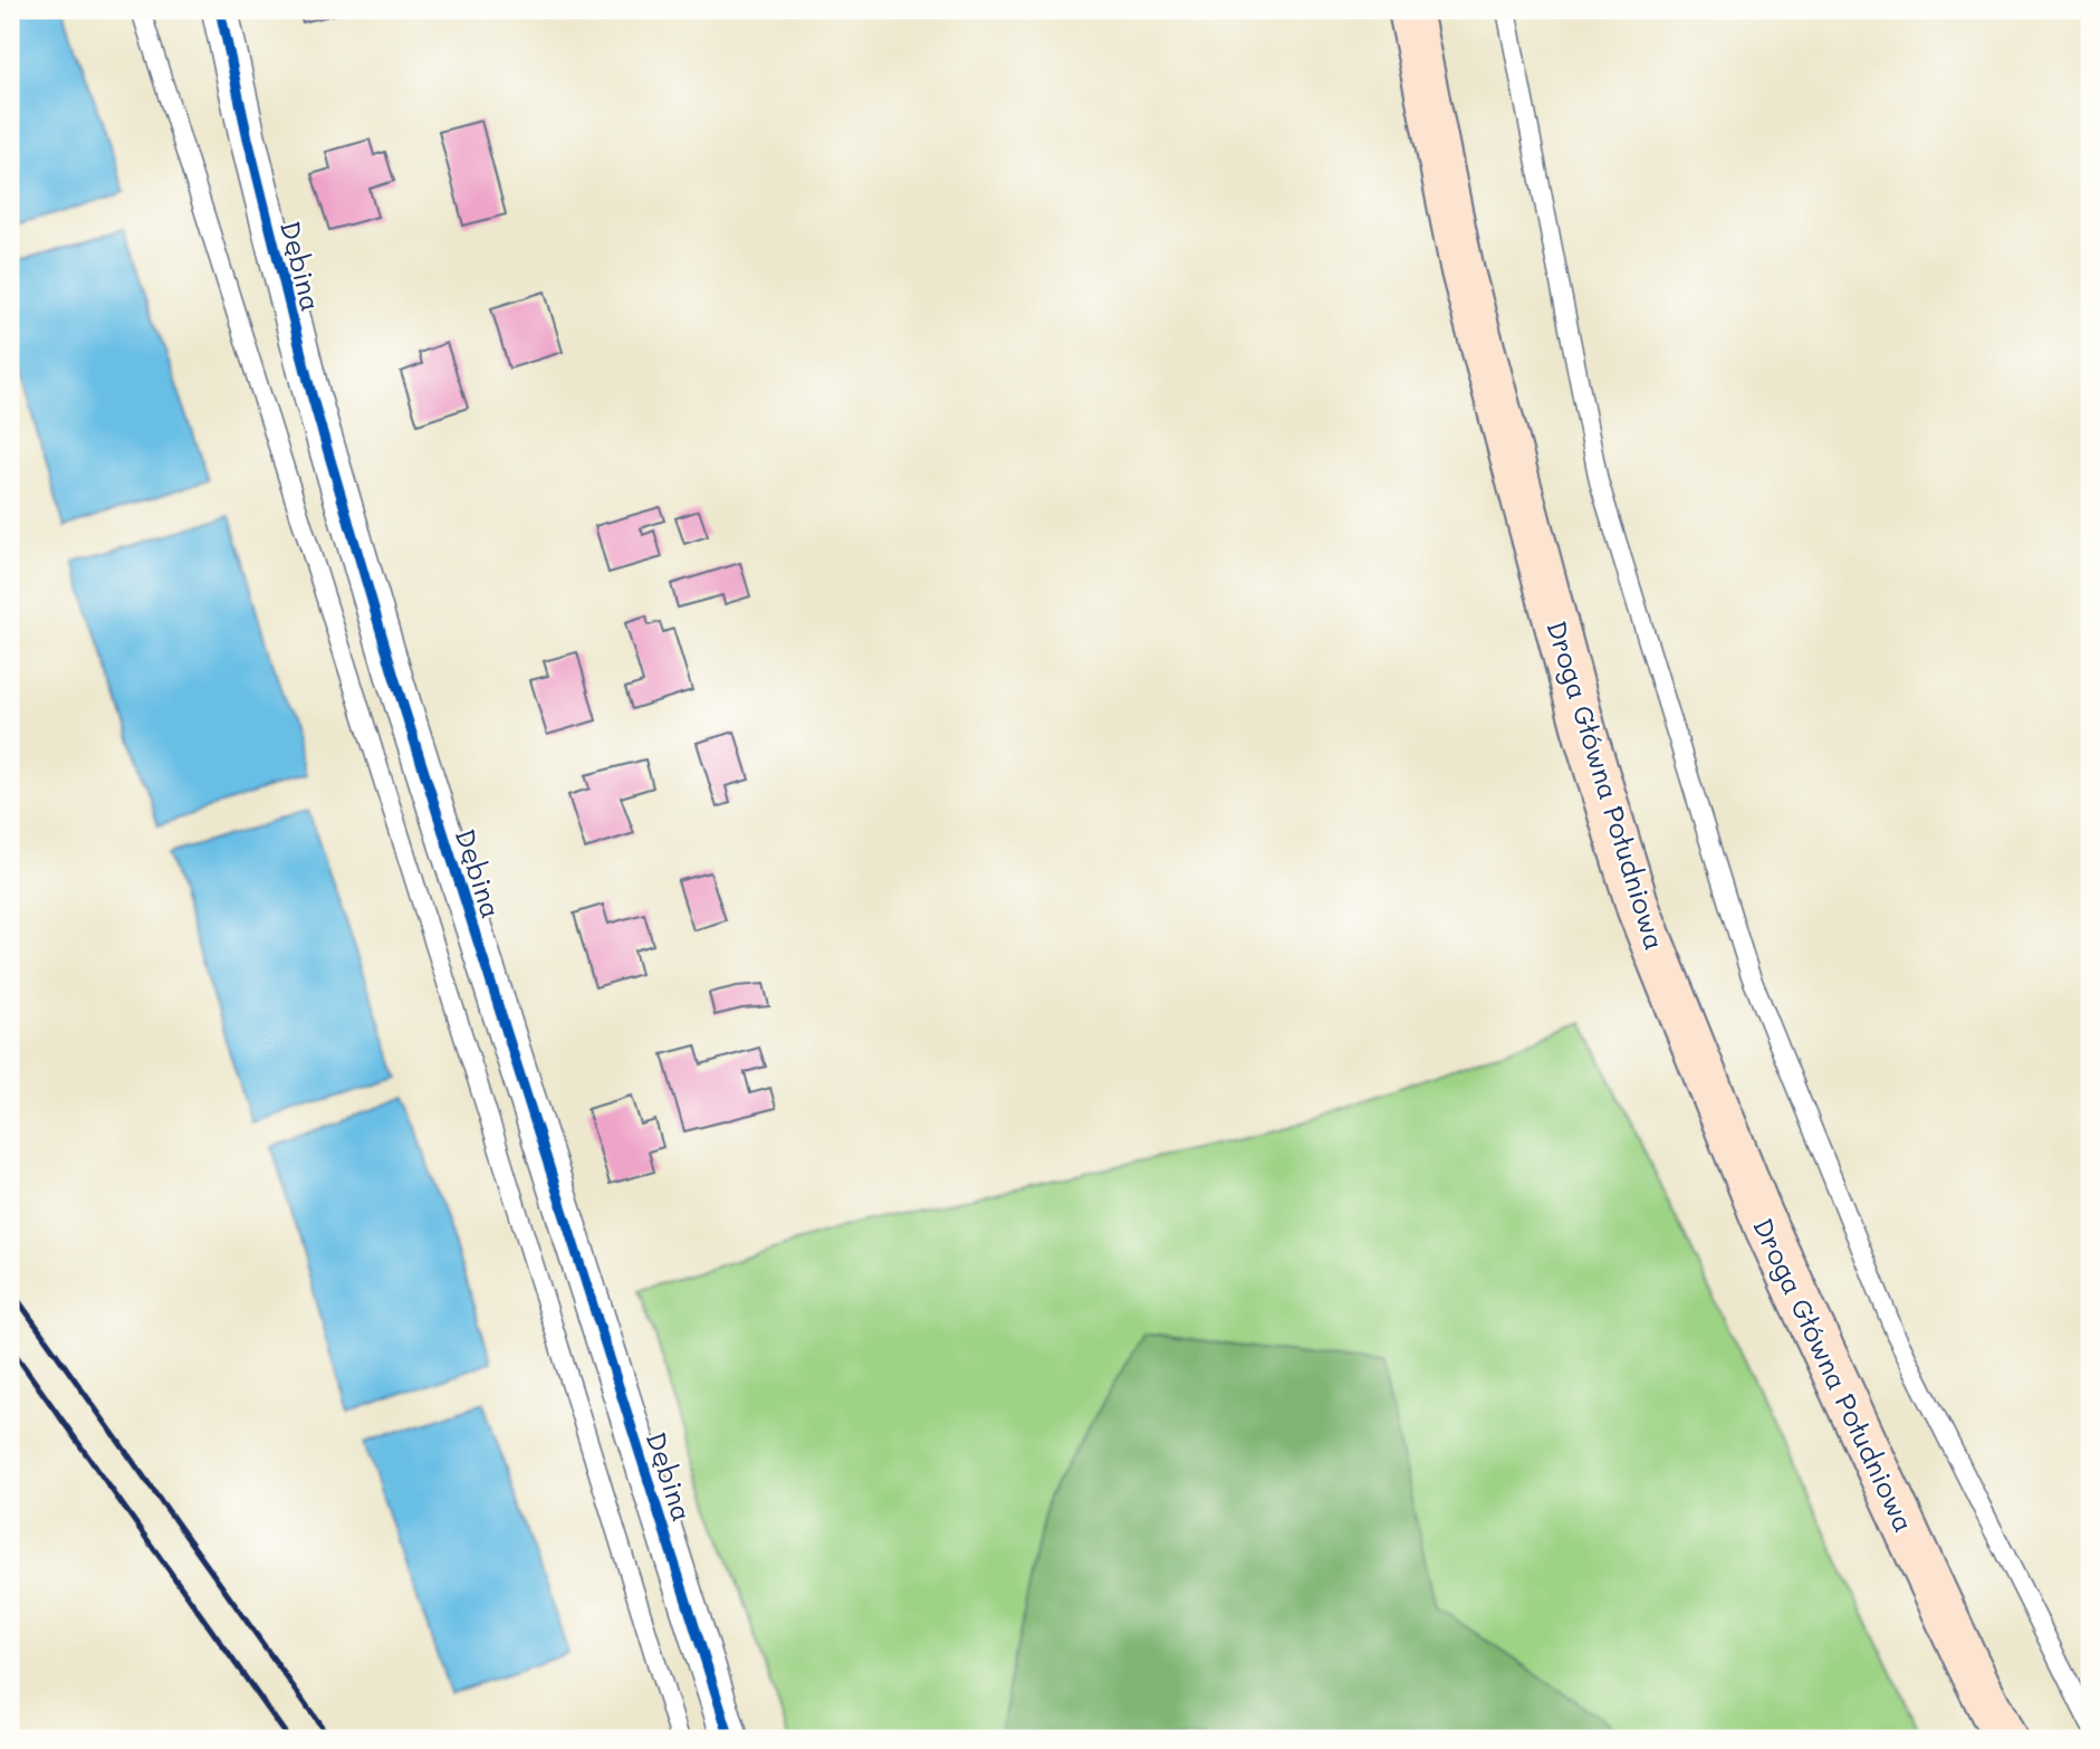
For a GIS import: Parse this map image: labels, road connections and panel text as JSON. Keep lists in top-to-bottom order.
{
  "streets": {
    "main road": ["Droga Główna Południowa"],
    "street": ["Dębina"]
  }
}
